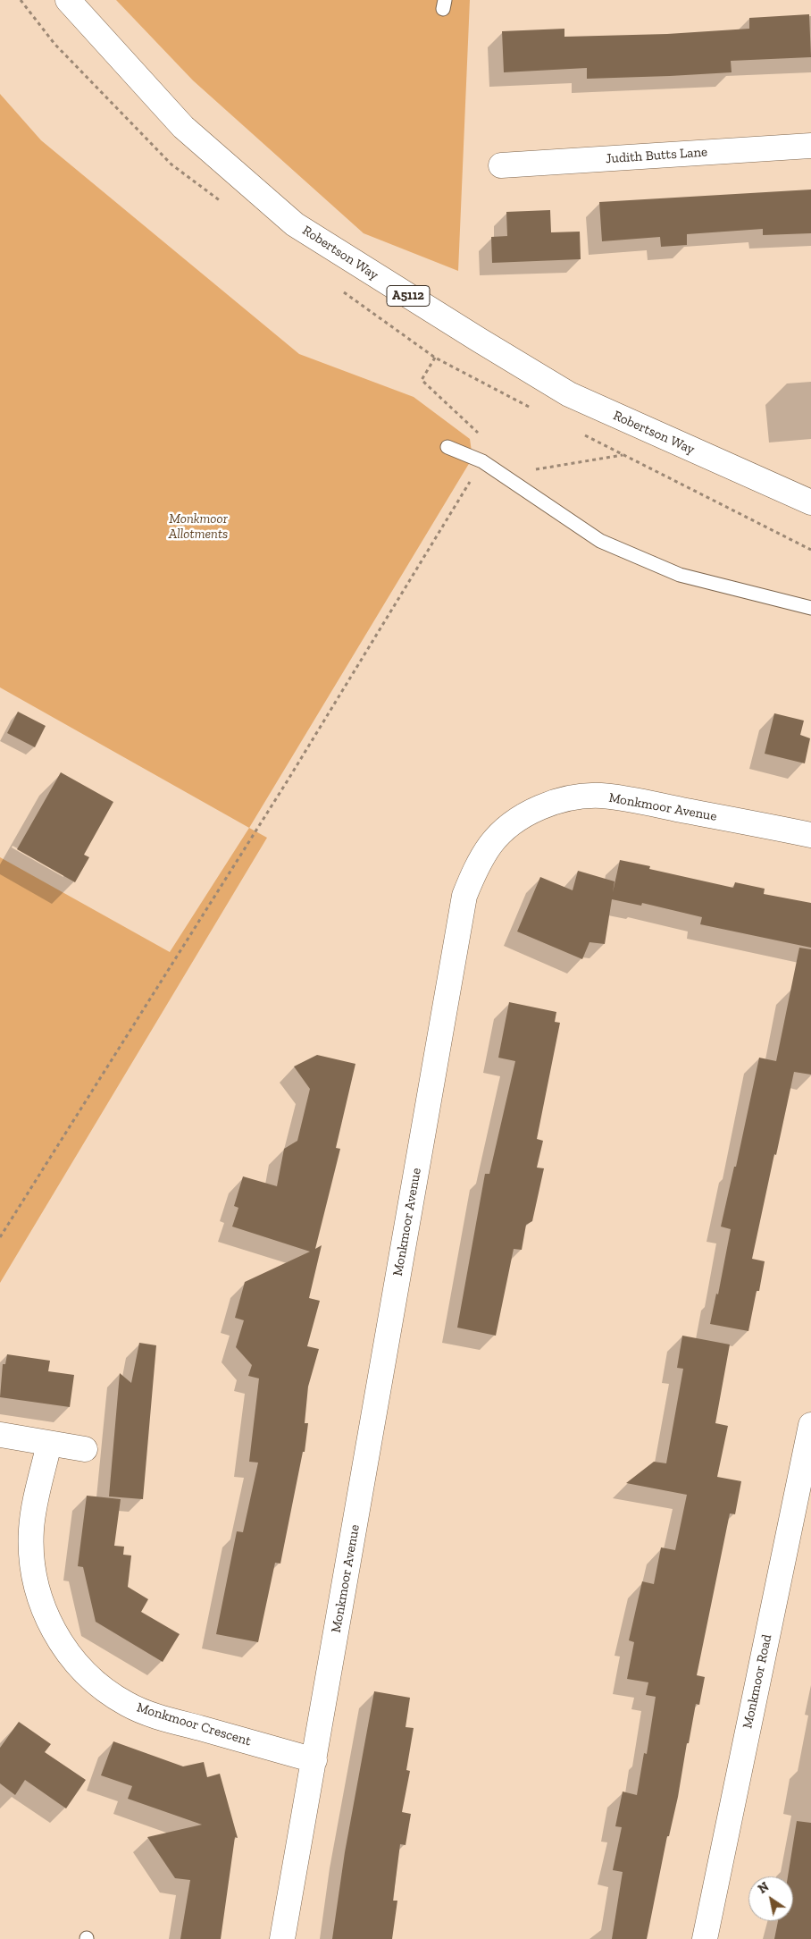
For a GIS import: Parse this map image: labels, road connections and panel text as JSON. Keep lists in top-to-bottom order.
{
  "streets": {
    "street": [
      "Judith Butts Lane",
      "Robertson Way",
      "A5112",
      "Monkmoor Avenue",
      "Monkmoor Road",
      "Monkmoor Crescent"
    ]
  },
  "crossings": [
    ["Monkmoor Avenue", "Monkmoor Crescent"]
  ],
  "parks": ["Monkmoor Allotments"],
  "north": "top left"
}
